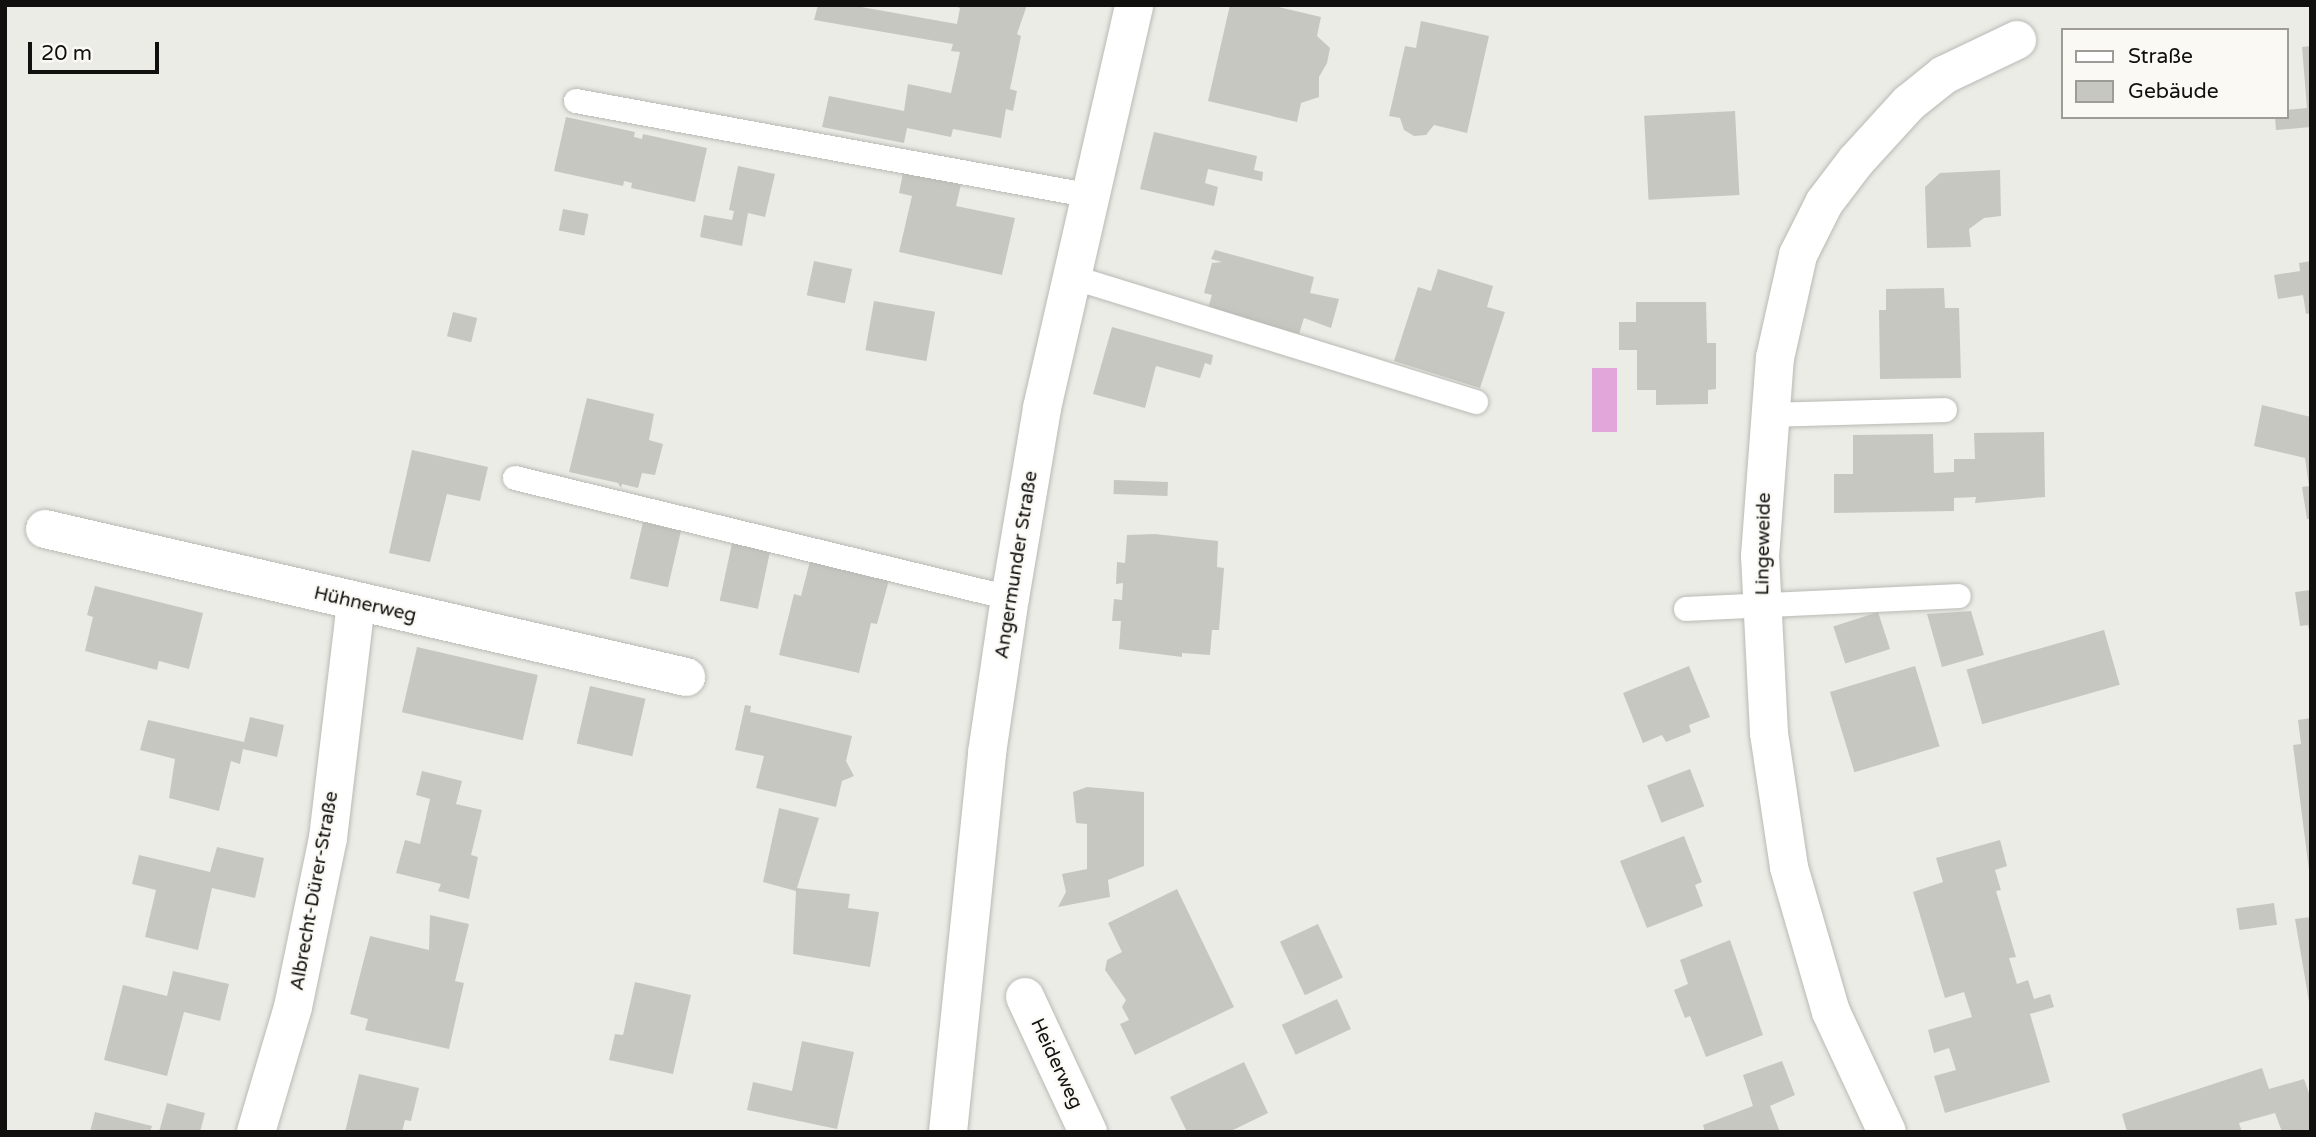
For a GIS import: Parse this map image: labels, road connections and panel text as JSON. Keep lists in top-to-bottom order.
{
  "streets": {
    "street": [
      "Lingeweide",
      "Angermunder Straße",
      "Hühnerweg",
      "Albrecht-Dürer-Straße",
      "Heiderweg"
    ]
  },
  "crossings": [
    ["Hühnerweg", "Albrecht-Dürer-Straße"]
  ],
  "legend": ["Straße", "Gebäude"],
  "scale_bar": "20 m"
}
